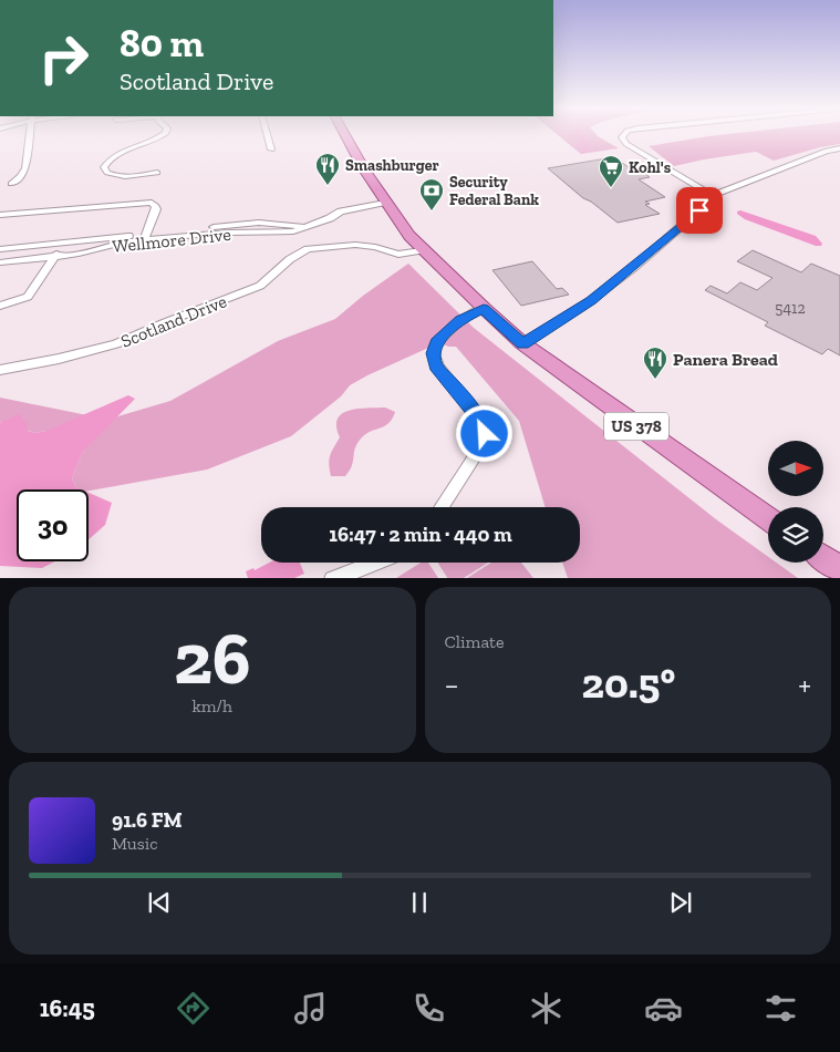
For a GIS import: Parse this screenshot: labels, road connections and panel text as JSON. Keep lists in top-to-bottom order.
{
  "streets": {
    "main road": ["US 378"],
    "street": ["Wellmore Drive", "Scotland Drive"]
  },
  "crossings": [
    ["Wellmore Drive", "US 378"],
    ["Scotland Drive", "US 378"]
  ],
  "places": {
    "restaurant": ["Smashburger", "Panera Bread"],
    "supermarket": ["Kohl's"],
    "bank": ["Security Federal Bank"]
  },
  "house_numbers": ["5412"],
  "north": "right",
  "page": {
    "turn": ["80 m", "Scotland Drive"],
    "limit": "30",
    "trip": "16:47 · 2 min · 440 m",
    "tile": [
      ["26", "km/h"],
      "Climate"
    ],
    "heat": ["−", "20.5°", "+"],
    "song": ["91.6 FM", "Music"],
    "tabs": "16:45"
  }
}
